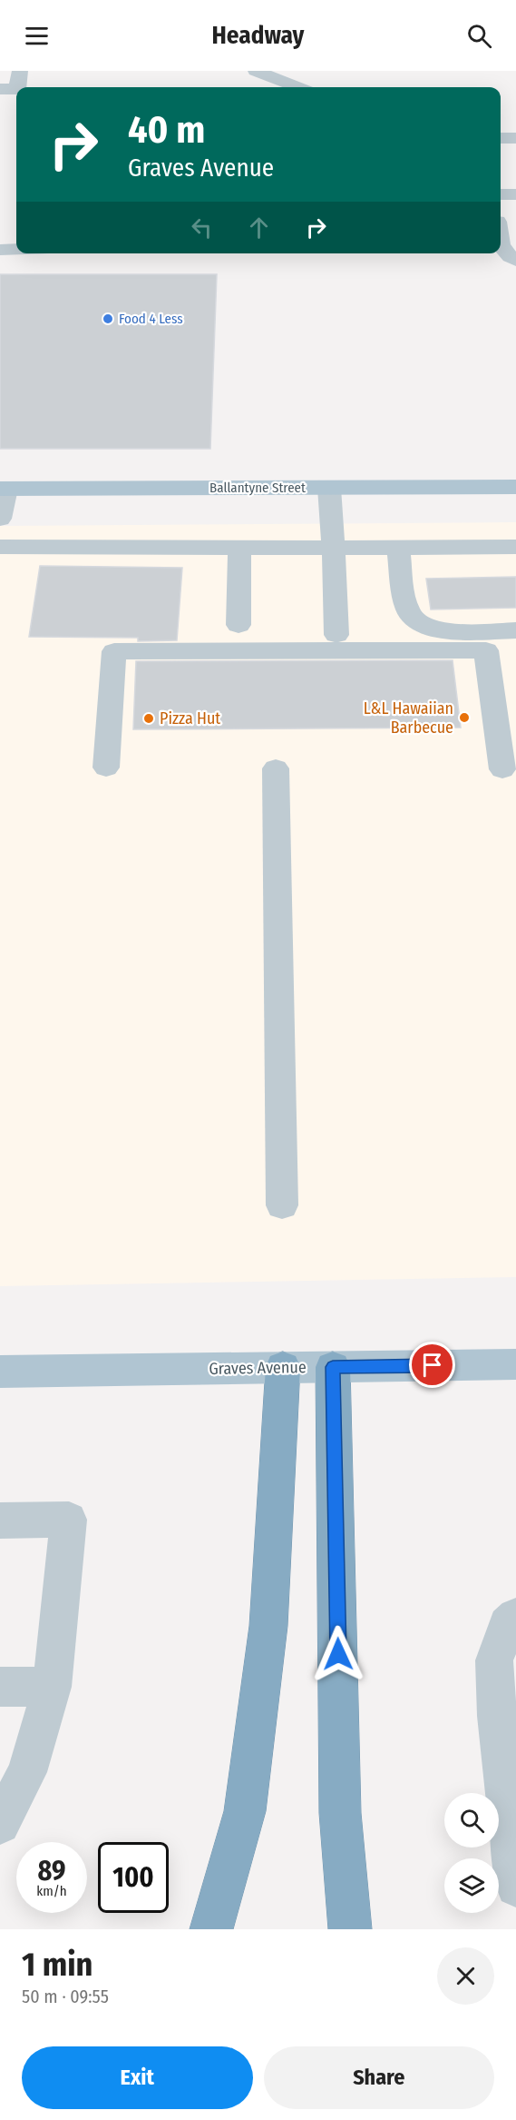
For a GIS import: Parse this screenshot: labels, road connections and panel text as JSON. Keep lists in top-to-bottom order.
{
  "streets": {
    "main road": ["Ballantyne Street", "Graves Avenue"]
  },
  "places": ["Food 4 Less", "L&L Hawaiian Barbecue", "Pizza Hut"],
  "page": {
    "header": "Headway",
    "turn": ["40 m", "Graves Avenue"],
    "speed": "89 km/h",
    "limit": "100",
    "heading": ["1 min", "50 m · 09:55"],
    "buttons": ["Exit", "Share"]
  }
}
